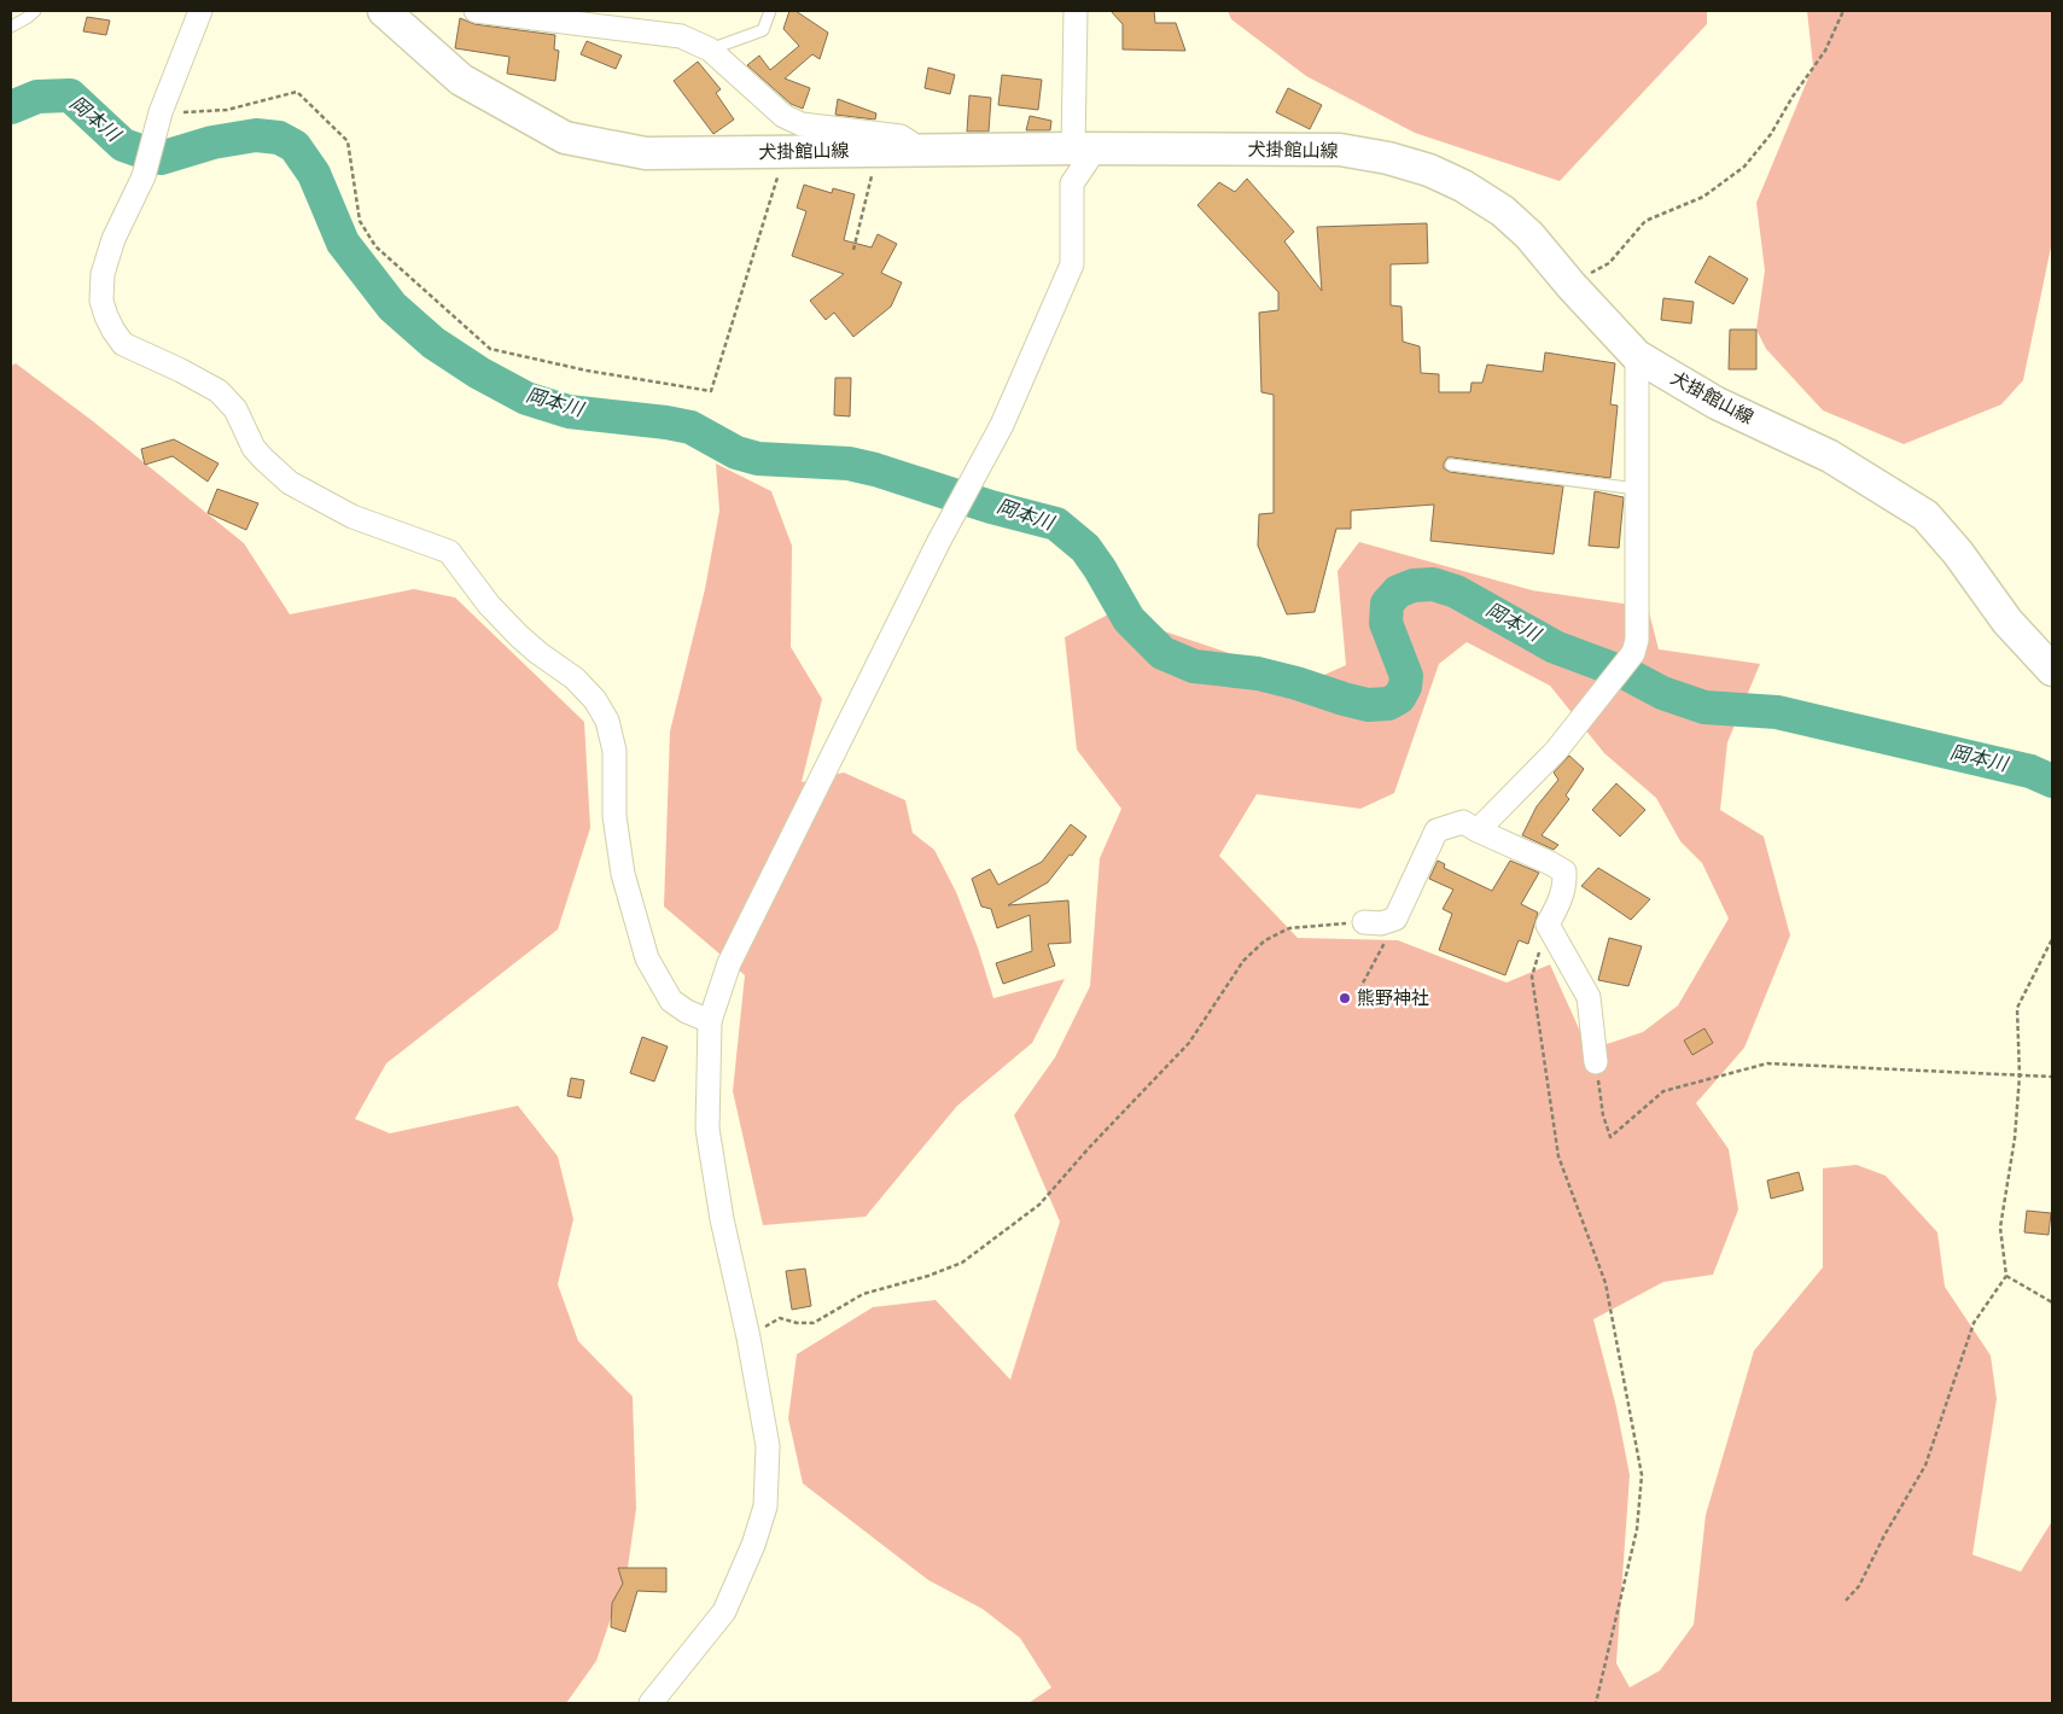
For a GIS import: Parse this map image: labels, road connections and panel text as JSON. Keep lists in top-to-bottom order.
{
  "streets": {
    "main road": ["犬掛館山線"]
  },
  "water": ["岡本川"],
  "places": ["熊野神社"]
}
